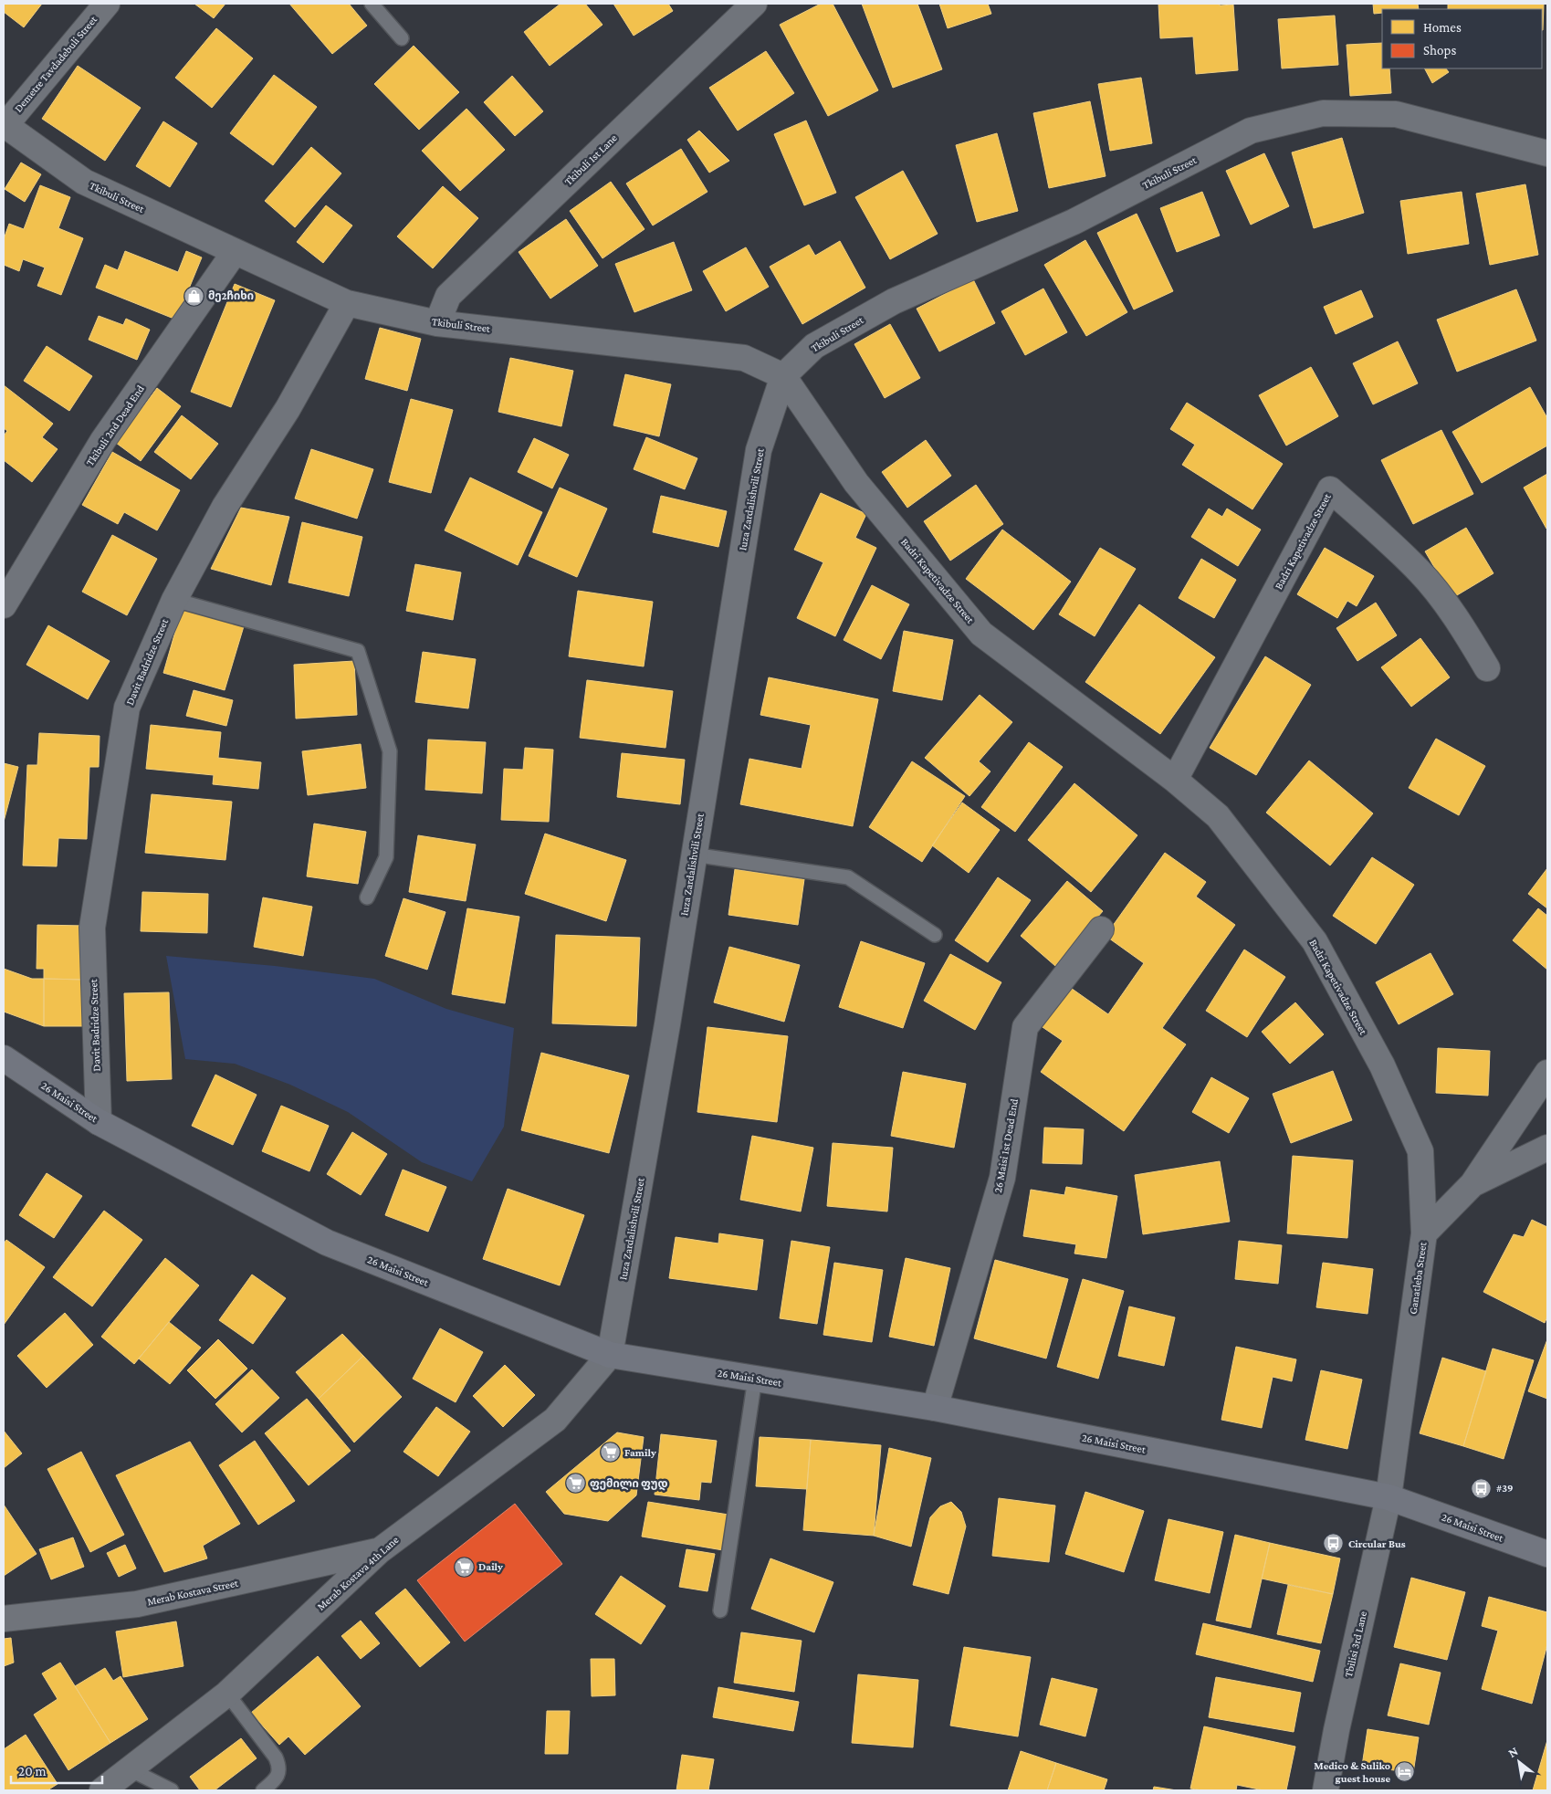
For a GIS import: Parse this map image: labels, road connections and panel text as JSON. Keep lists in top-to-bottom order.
{
  "streets": {
    "main road": ["26 Maisi Street"],
    "street": [
      "Demetre Tavdadebuli Street",
      "Tkibuli 1st Lane",
      "Tkibuli Street",
      "Tkibuli 2nd Dead End",
      "Iuza Zardalishvili Street",
      "Badri Kapetivadze Street",
      "Davit Badridze Street",
      "26 Maisi 1st Dead End",
      "Ganatleba Street",
      "Merab Kostava 4th Lane",
      "Merab Kostava Street",
      "Tbilisi 3rd Lane"
    ]
  },
  "crossings": [
    ["Demetre Tavdadebuli Street", "Tkibuli Street"],
    ["Tkibuli 1st Lane", "Tkibuli Street"],
    ["Tkibuli Street", "Tkibuli 2nd Dead End"],
    ["Tkibuli Street", "Iuza Zardalishvili Street"],
    ["Tkibuli Street", "Badri Kapetivadze Street"],
    ["Tkibuli Street", "Davit Badridze Street"],
    ["Iuza Zardalishvili Street", "Badri Kapetivadze Street"],
    ["Iuza Zardalishvili Street", "26 Maisi Street"],
    ["Iuza Zardalishvili Street", "Merab Kostava 4th Lane"],
    ["Badri Kapetivadze Street", "Ganatleba Street"],
    ["Davit Badridze Street", "26 Maisi Street"],
    ["26 Maisi Street", "26 Maisi 1st Dead End"],
    ["26 Maisi Street", "Ganatleba Street"],
    ["26 Maisi Street", "Merab Kostava 4th Lane"],
    ["26 Maisi Street", "Tbilisi 3rd Lane"],
    ["Ganatleba Street", "Tbilisi 3rd Lane"],
    ["Merab Kostava 4th Lane", "Merab Kostava Street"]
  ],
  "places": {
    "shop": ["მე2ჩიხი"],
    "supermarket": ["Family", "ფემილი ფუდ", "Daily"],
    "bus stop": ["#39", "Circular Bus"],
    "hotel": ["Medico & Suliko guest house"]
  },
  "legend": ["Homes", "Shops"],
  "scale_bar": "20 m",
  "north": "top left"
}
